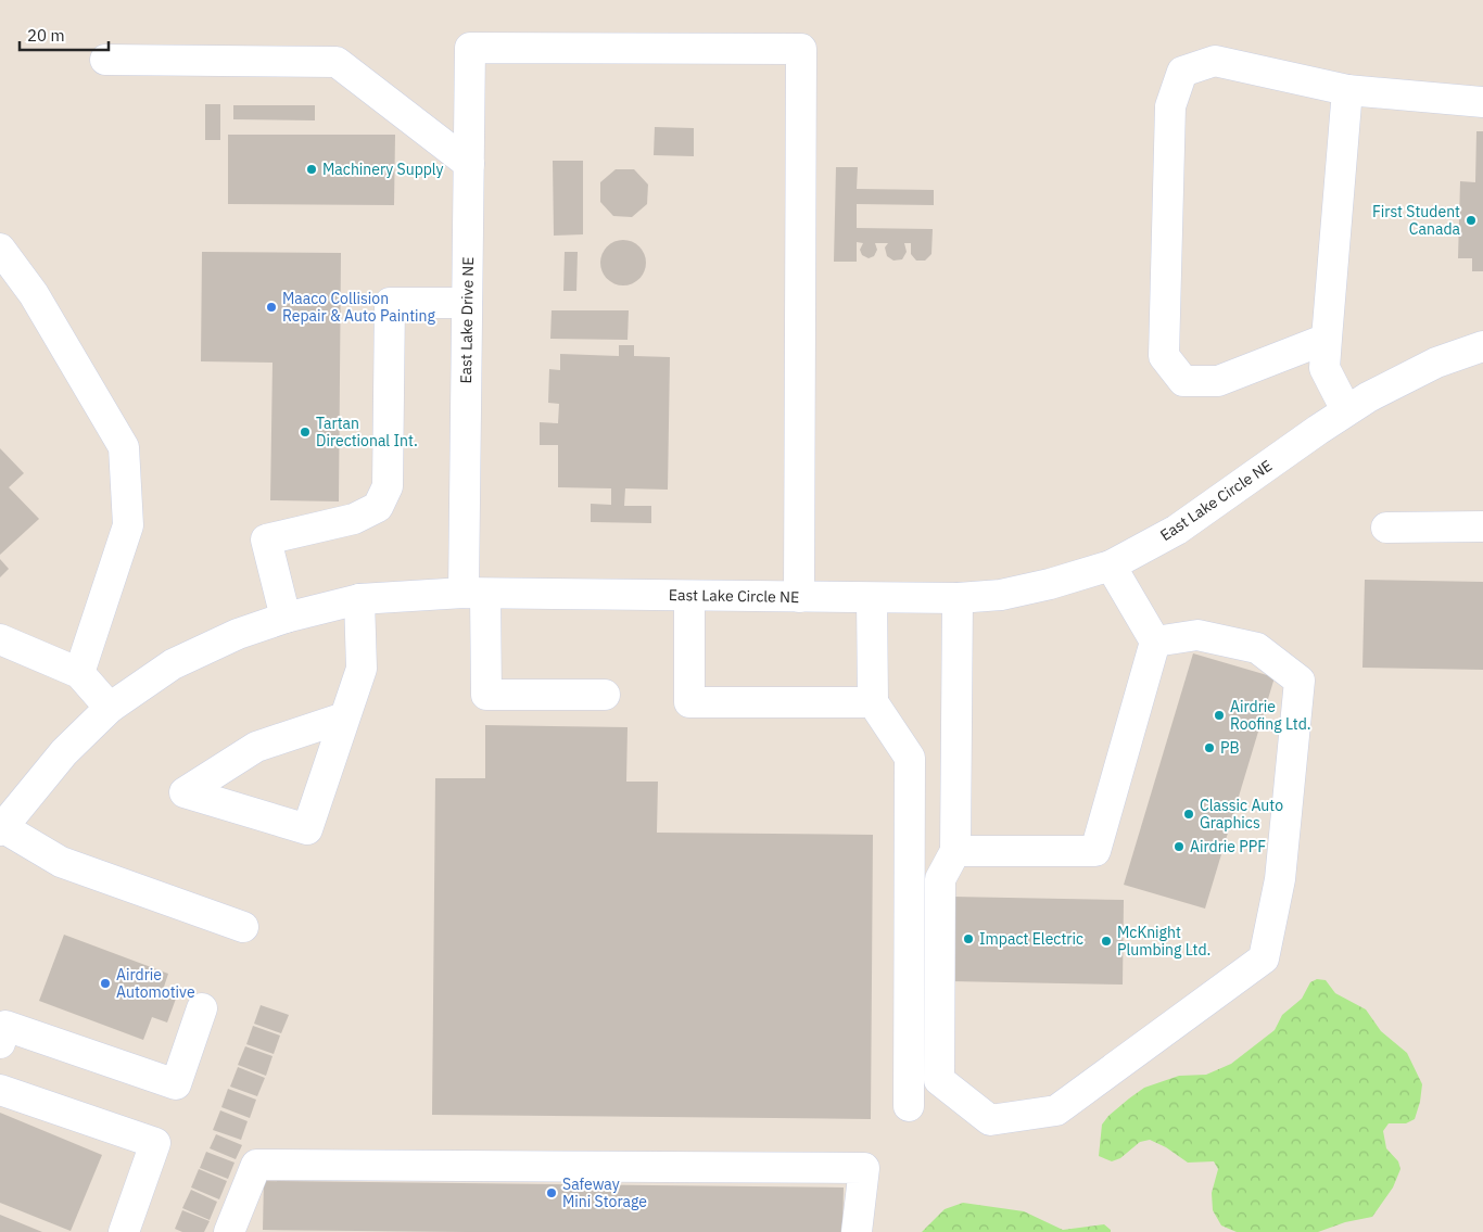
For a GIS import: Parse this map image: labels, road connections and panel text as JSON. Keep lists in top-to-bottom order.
{
  "streets": {
    "street": ["East Lake Drive NE", "East Lake Circle NE"]
  },
  "crossings": [
    ["East Lake Drive NE", "East Lake Circle NE"]
  ],
  "places": [
    "Machinery Supply",
    "First Student Canada",
    "Maaco Collision Repair & Auto Painting",
    "Tartan Directional Int.",
    "Airdrie Roofing Ltd.",
    "PB",
    "Classic Auto Graphics",
    "Airdrie PPF",
    "Impact Electric",
    "McKnight Plumbing Ltd.",
    "Airdrie Automotive",
    "Safeway Mini Storage"
  ],
  "scale_bar": "20 m"
}
